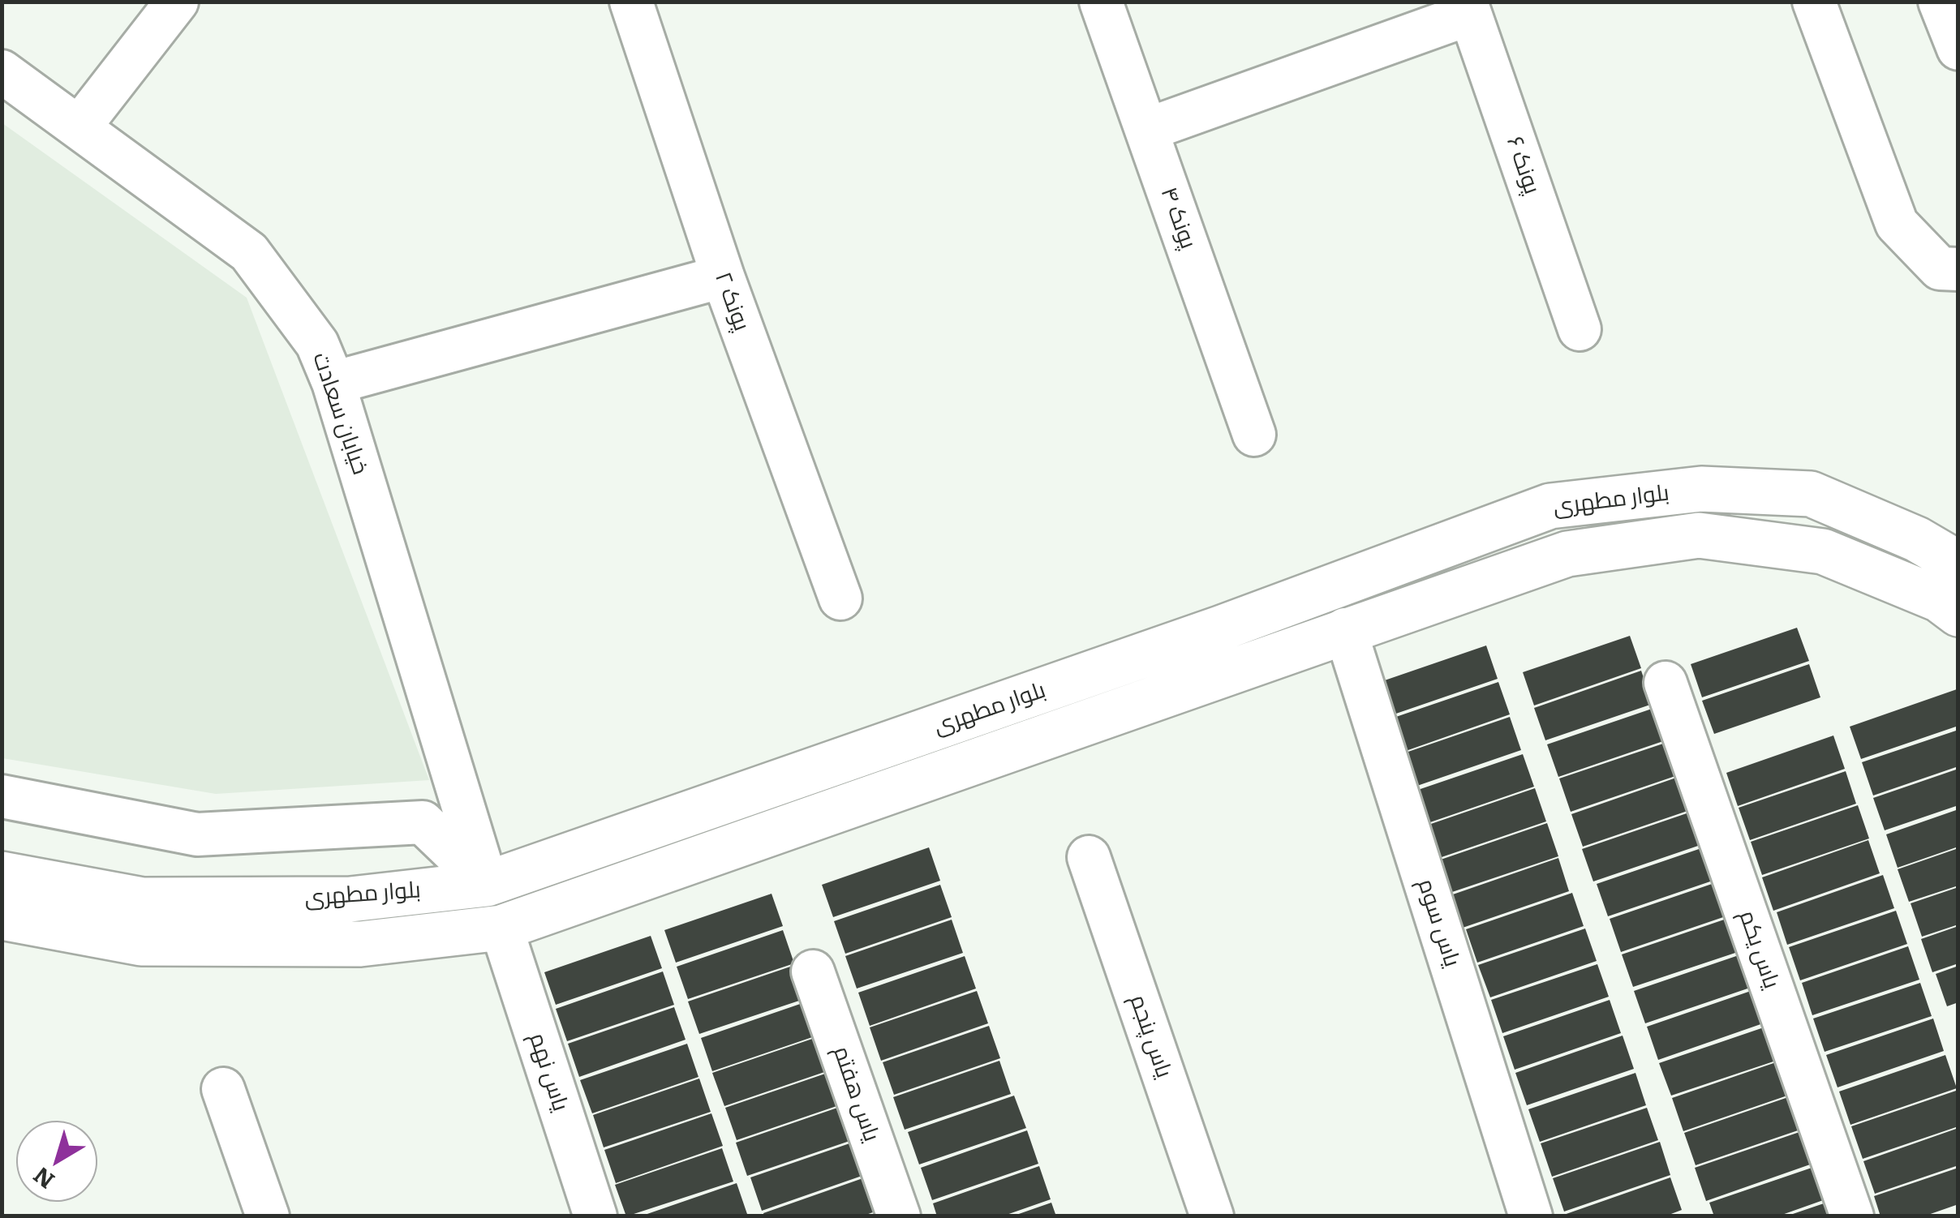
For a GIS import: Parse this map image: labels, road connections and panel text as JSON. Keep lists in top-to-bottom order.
{
  "streets": {
    "main road": ["بلوار مطهری"],
    "street": [
      "پونک ۶",
      "پونک ۴",
      "پونک ۲",
      "خیابان سعادت",
      "یاس سوم",
      "یاس یکم",
      "یاس پنجم",
      "یاس نهم",
      "یاس هفتم"
    ]
  },
  "crossings": [
    ["خیابان سعادت", "بلوار مطهری"],
    ["بلوار مطهری", "یاس سوم"],
    ["بلوار مطهری", "یاس نهم"]
  ],
  "north": "bottom left"
}
